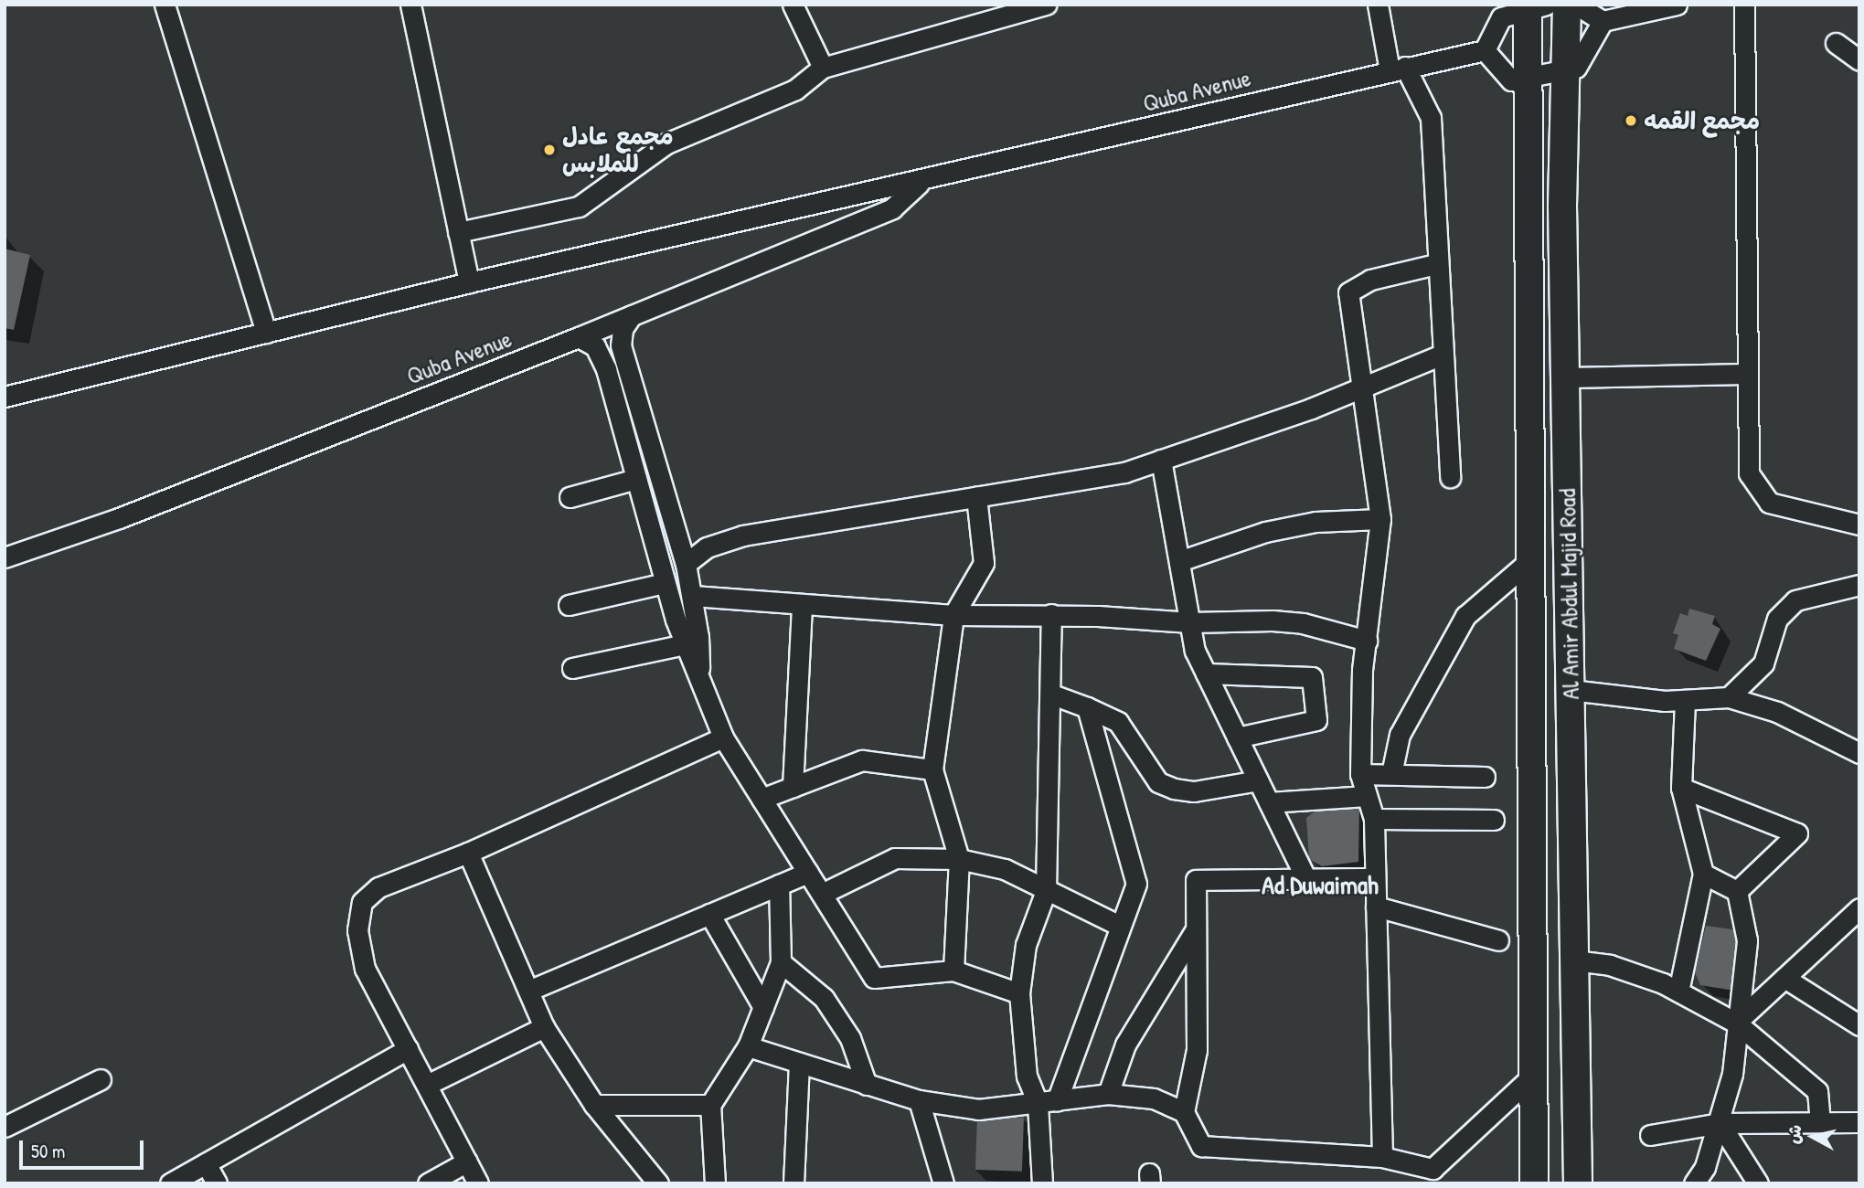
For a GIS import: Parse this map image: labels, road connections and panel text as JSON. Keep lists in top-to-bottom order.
{
  "streets": {
    "main road": ["Al Amir Abdul Majid Road"],
    "street": ["Quba Avenue"]
  },
  "districts": ["Ad Duwaimah"],
  "places": ["مجمع القمه", "مجمع عادل للملابس"],
  "scale_bar": "50 m",
  "north": "left"
}
